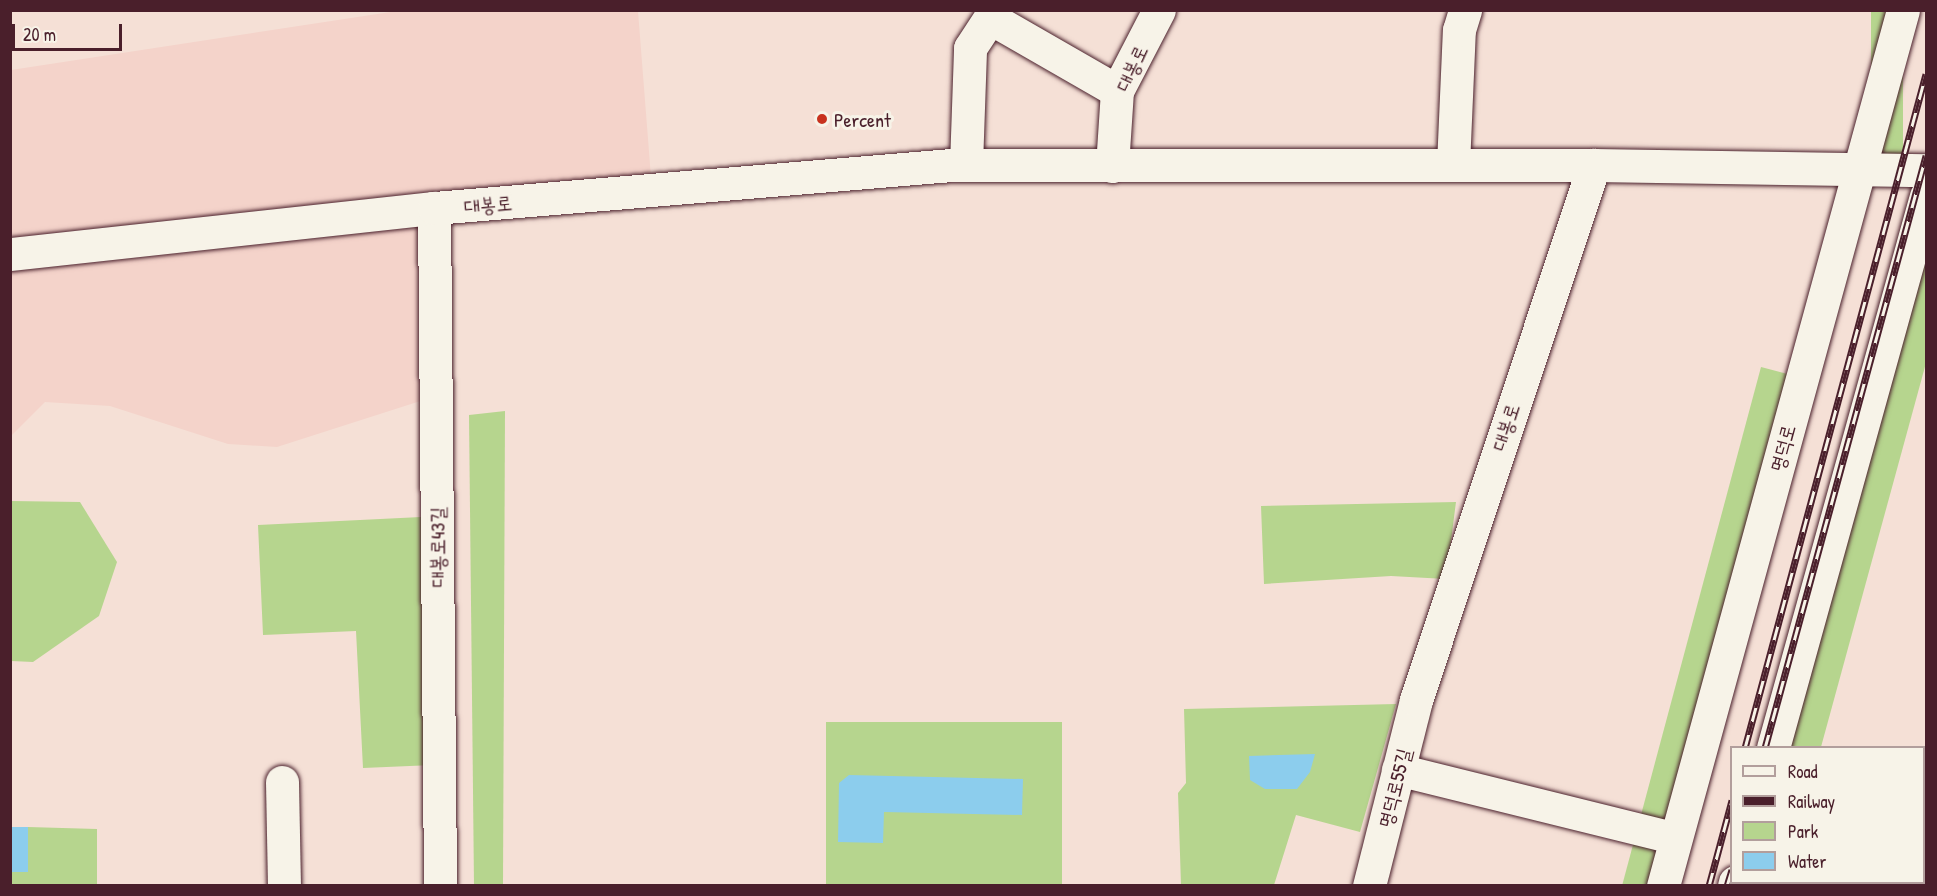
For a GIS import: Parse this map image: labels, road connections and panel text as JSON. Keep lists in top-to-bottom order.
{
  "streets": {
    "street": [
      "대봉로",
      "명덕로",
      "대봉로43길",
      "명덕로55길"
    ]
  },
  "crossings": [
    ["대봉로", "명덕로"],
    ["대봉로", "대봉로43길"],
    ["대봉로", "명덕로55길"]
  ],
  "places": ["Percent"],
  "legend": [
    "Road",
    "Railway",
    "Park",
    "Water"
  ],
  "scale_bar": "20 m"
}
